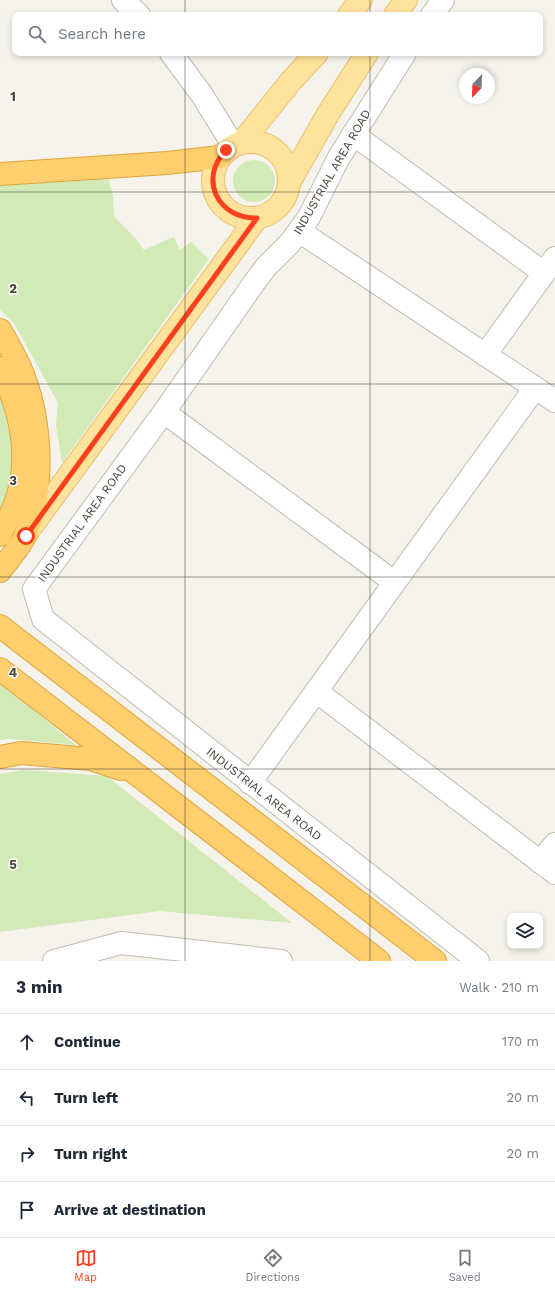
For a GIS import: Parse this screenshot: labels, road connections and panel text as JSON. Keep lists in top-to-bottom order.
{
  "streets": {
    "street": ["INDUSTRIAL AREA ROAD"]
  },
  "north": "bottom left",
  "page": {
    "search": "Search here",
    "heading": ["3 min", "Walk · 210 m"],
    "list": [
      ["Continue", "170 m"],
      ["Turn left", "20 m"],
      ["Turn right", "20 m"],
      "Arrive at destination"
    ],
    "nav": ["Map", "Directions", "Saved"]
  },
  "grid": {
    "rows": [
      "1",
      "2",
      "3",
      "4",
      "5"
    ]
  }
}
